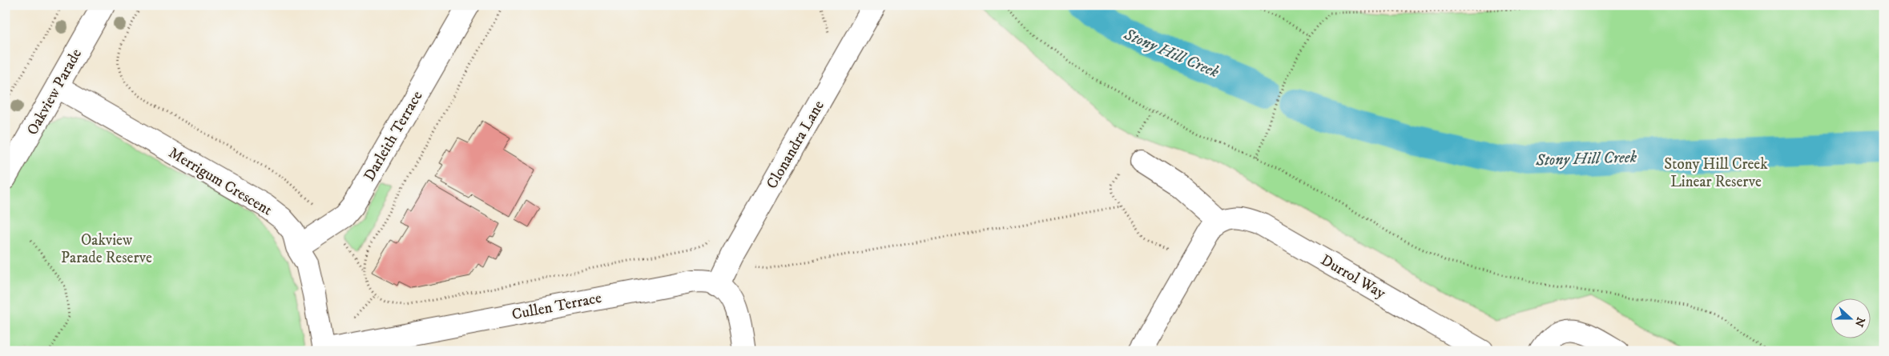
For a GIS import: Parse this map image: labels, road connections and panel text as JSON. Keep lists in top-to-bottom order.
{
  "streets": {
    "street": [
      "Oakview Parade",
      "Darleith Terrace",
      "Clonandra Lane",
      "Merrigum Crescent",
      "Durrol Way",
      "Cullen Terrace"
    ]
  },
  "crossings": [
    ["Oakview Parade", "Merrigum Crescent"],
    ["Darleith Terrace", "Merrigum Crescent"],
    ["Clonandra Lane", "Cullen Terrace"],
    ["Merrigum Crescent", "Cullen Terrace"]
  ],
  "water": ["Stony Hill Creek"],
  "parks": ["Stony Hill Creek Linear Reserve", "Oakview Parade Reserve"],
  "north": "right"
}
